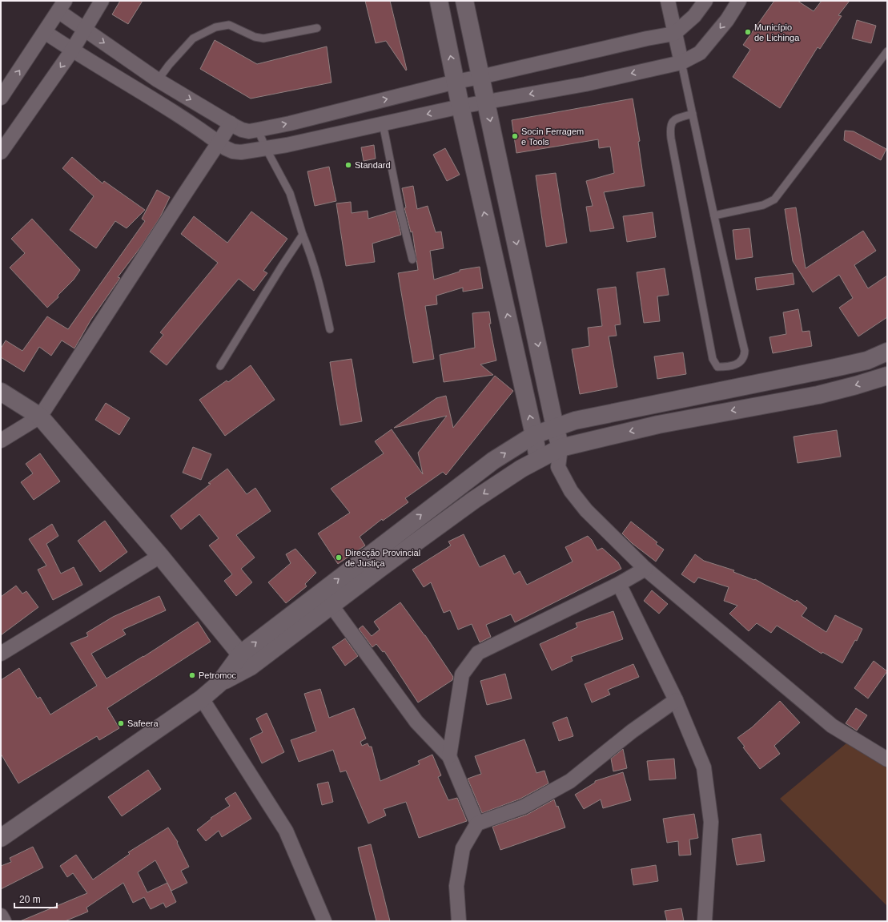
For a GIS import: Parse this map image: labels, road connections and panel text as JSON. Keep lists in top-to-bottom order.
{
  "places": [
    "Município de Lichinga",
    "Socin Ferragem e Tools",
    "Standard",
    "Direcção Provincial de Justiça",
    "Petromoc",
    "Safeera"
  ],
  "scale_bar": "20 m"
}
